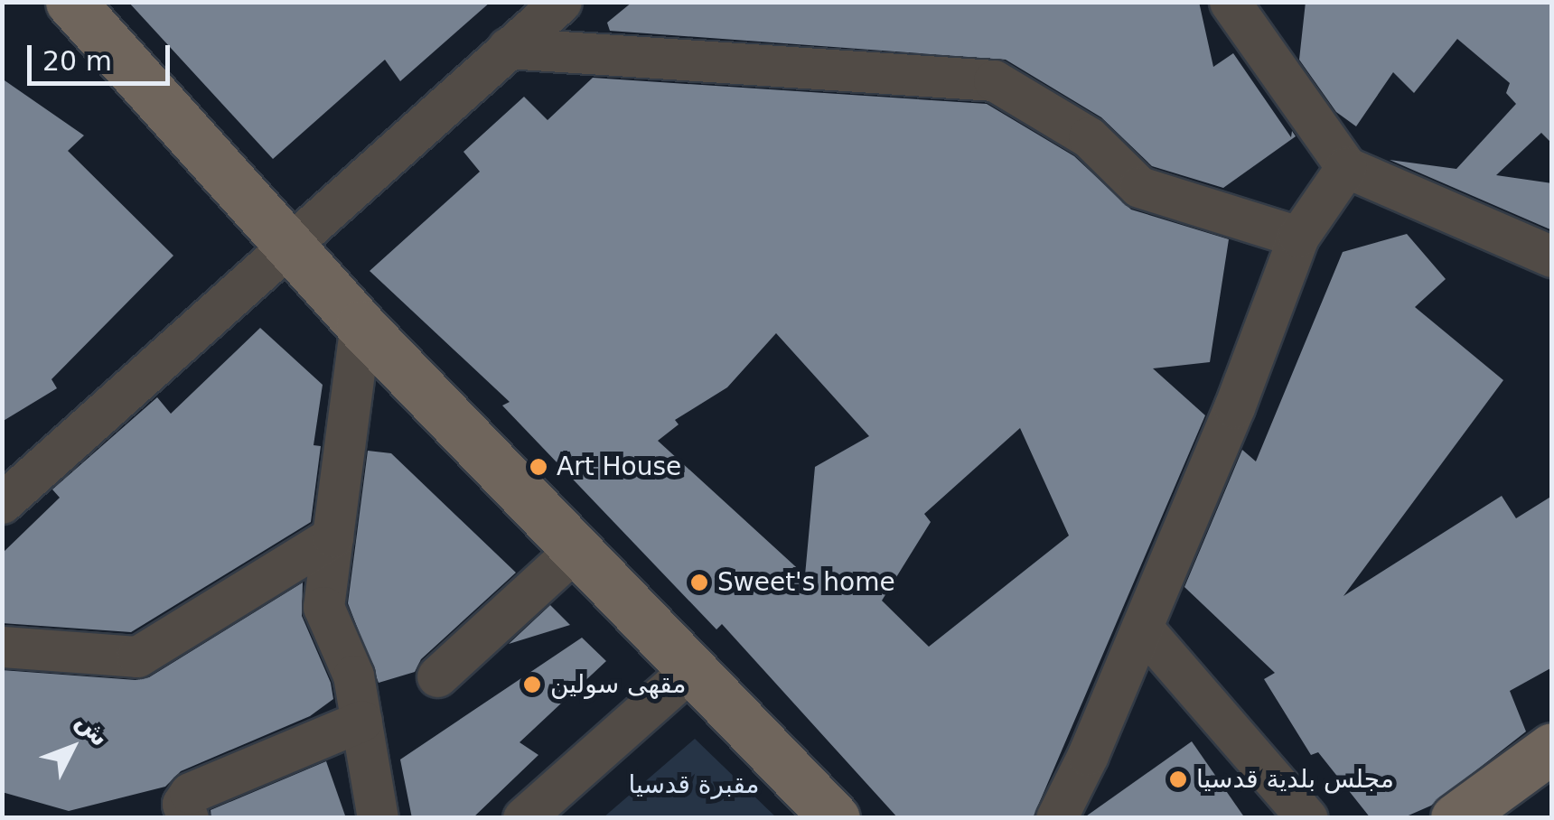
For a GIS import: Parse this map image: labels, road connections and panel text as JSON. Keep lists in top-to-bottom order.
{
  "parks": ["مقبرة قدسيا"],
  "places": [
    "Art House",
    "Sweet's home",
    "مقهى سولين",
    "مجلس بلدية قدسيا"
  ],
  "scale_bar": "20 m",
  "north": "top right"
}
